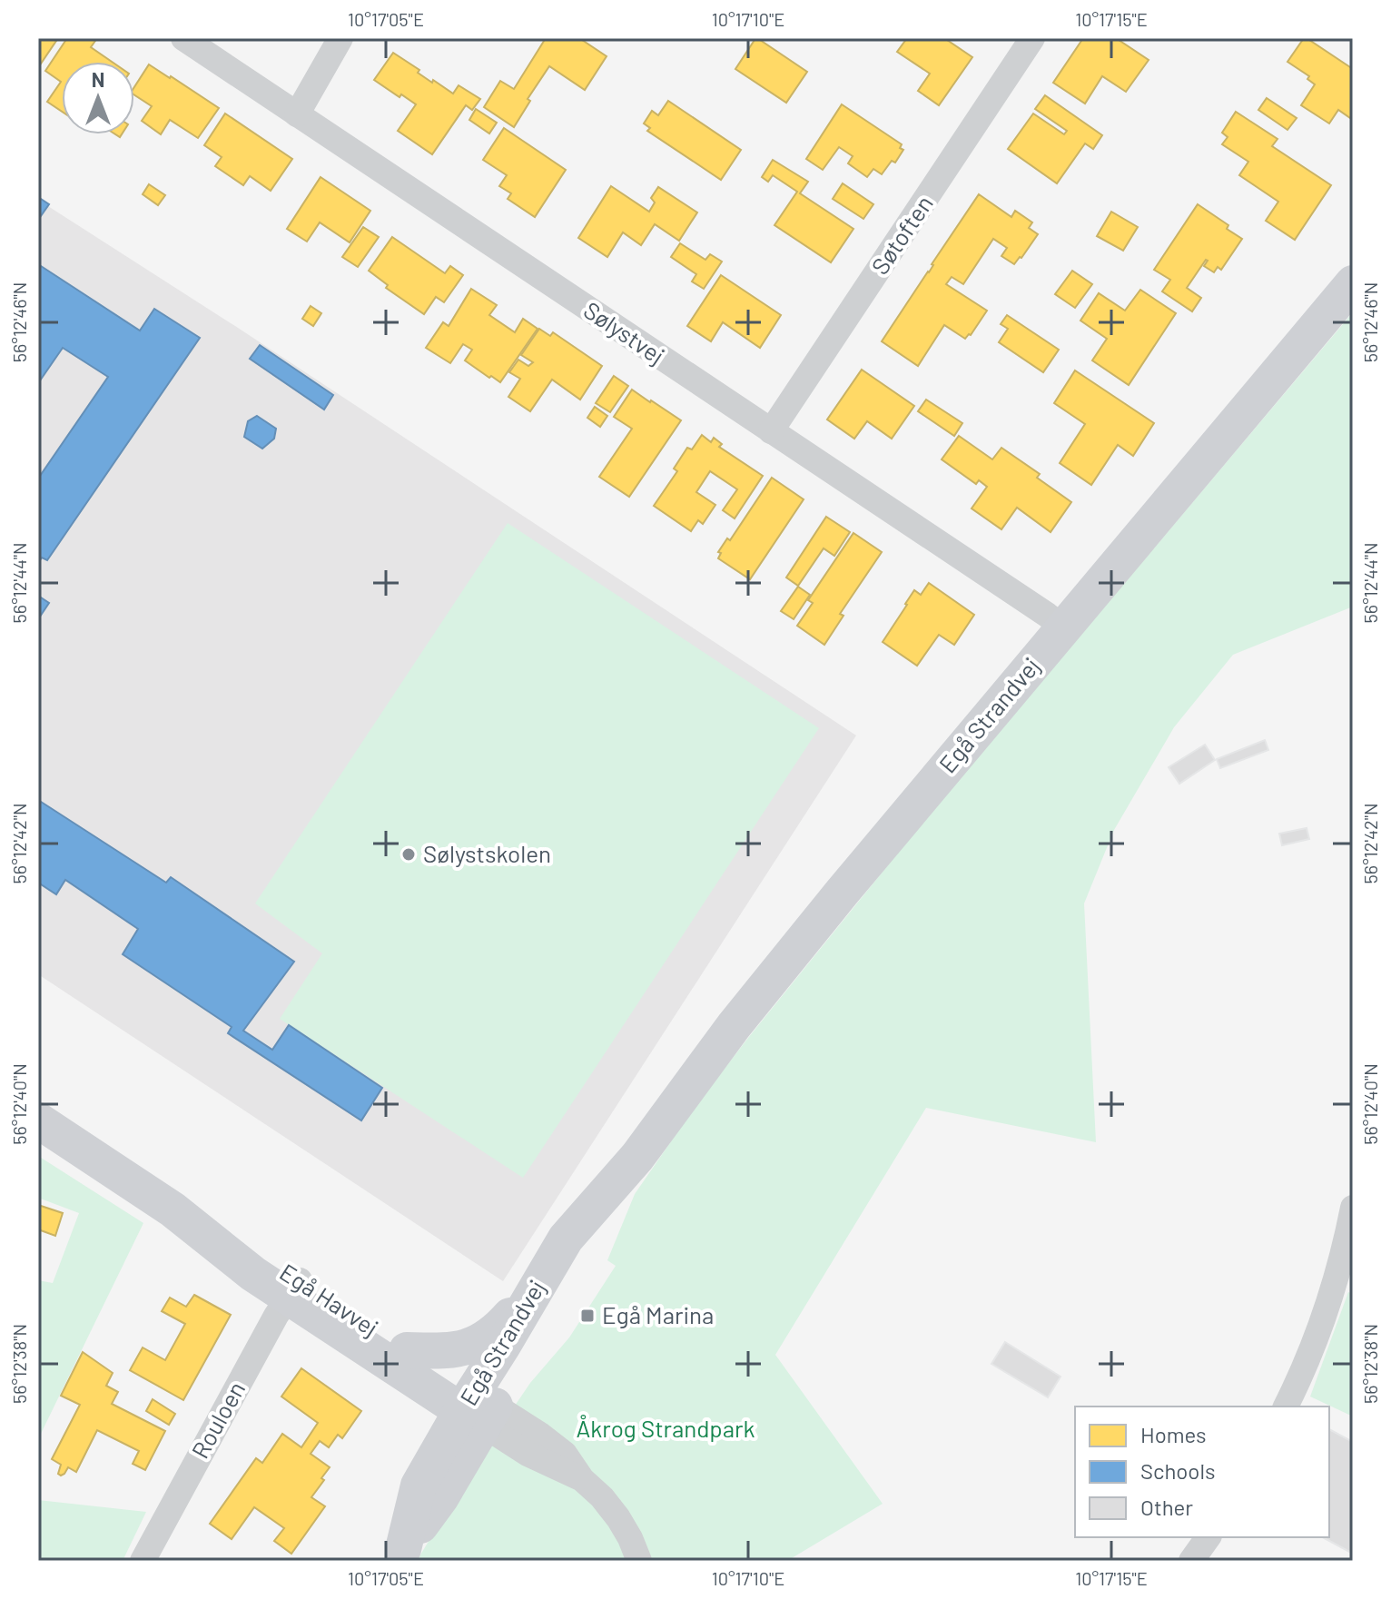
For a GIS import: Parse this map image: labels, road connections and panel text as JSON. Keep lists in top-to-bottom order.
{
  "streets": {
    "street": [
      "Søtoften",
      "Sølystvej",
      "Egå Strandvej",
      "Egå Havvej",
      "Rouloen"
    ]
  },
  "crossings": [
    ["Søtoften", "Sølystvej"],
    ["Sølystvej", "Egå Strandvej"],
    ["Egå Strandvej", "Egå Havvej"],
    ["Egå Havvej", "Rouloen"]
  ],
  "parks": ["Åkrog Strandpark"],
  "places": {
    "other": ["Sølystskolen"],
    "transit": ["Egå Marina"]
  },
  "legend": ["Homes", "Schools", "Other"],
  "north": "top",
  "coordinates": [
    "10°17'05\"E",
    "10°17'10\"E",
    "10°17'15\"E",
    "56°12'46\"N",
    "56°12'44\"N",
    "56°12'42\"N",
    "56°12'40\"N",
    "56°12'38\"N"
  ]
}
